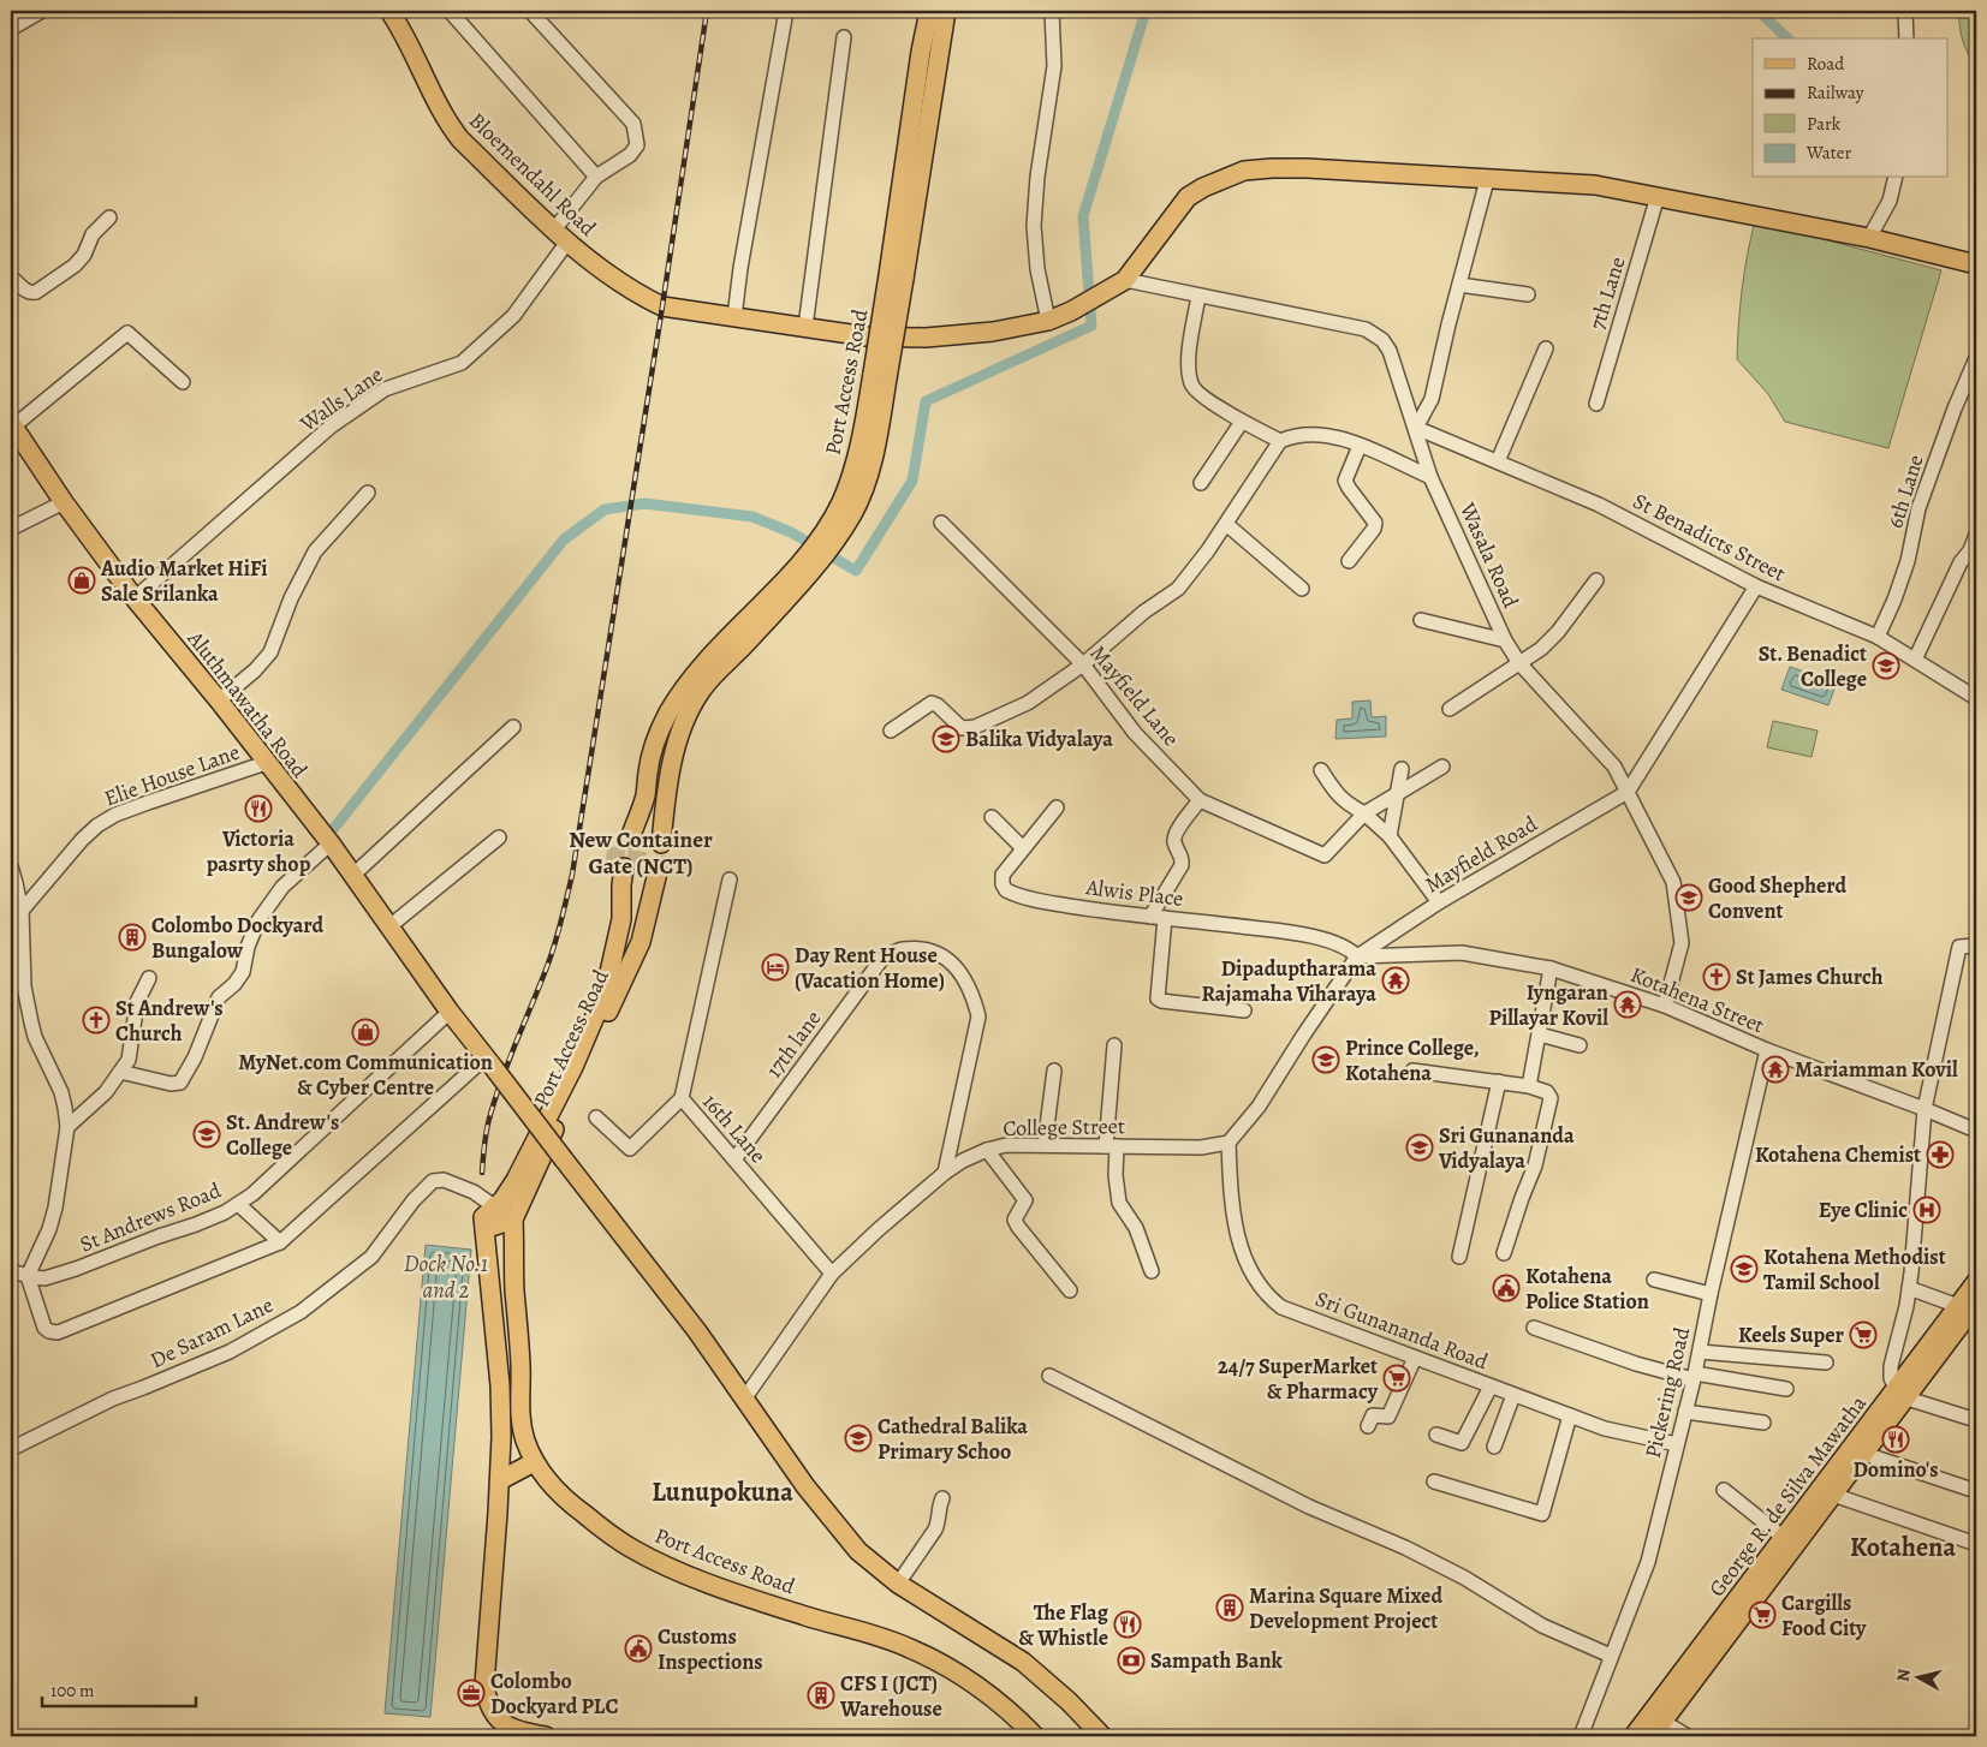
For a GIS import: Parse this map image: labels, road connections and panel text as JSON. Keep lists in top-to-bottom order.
{
  "streets": {
    "main road": [
      "Bloemendahl Road",
      "Port Access Road",
      "Aluthmawatha Road",
      "George R. de Silva Mawatha"
    ],
    "street": [
      "7th Lane",
      "Walls Lane",
      "6th Lane",
      "St Benadicts Street",
      "Wasala Road",
      "Mayfield Lane",
      "Elie House Lane",
      "Mayfield Road",
      "Alwis Place",
      "Kotahena Street",
      "17th lane",
      "College Street",
      "16th Lane",
      "St Andrews Road",
      "Sri Gunananda Road",
      "De Saram Lane",
      "Pickering Road"
    ]
  },
  "crossings": [
    ["Bloemendahl Road", "Walls Lane"],
    ["Bloemendahl Road", "Wasala Road"],
    ["Port Access Road", "De Saram Lane"],
    ["Walls Lane", "Aluthmawatha Road"],
    ["6th Lane", "St Benadicts Street"],
    ["St Benadicts Street", "Wasala Road"],
    ["Wasala Road", "Mayfield Road"],
    ["Wasala Road", "Kotahena Street"],
    ["Aluthmawatha Road", "Elie House Lane"],
    ["Aluthmawatha Road", "College Street"],
    ["Aluthmawatha Road", "St Andrews Road"],
    ["Mayfield Road", "Alwis Place"],
    ["Mayfield Road", "Kotahena Street"],
    ["Alwis Place", "Kotahena Street"],
    ["Kotahena Street", "Pickering Road"],
    ["17th lane", "College Street"],
    ["17th lane", "16th Lane"],
    ["College Street", "16th Lane"],
    ["College Street", "Sri Gunananda Road"],
    ["Sri Gunananda Road", "Pickering Road"]
  ],
  "districts": ["New Container Gate (NCT)", "Lunupokuna", "Kotahena"],
  "water": ["Dock No.1 and 2"],
  "places": {
    "shop": ["Audio Market HiFi Sale Srilanka", "MyNet.com Communication & Cyber Centre"],
    "school or university": [
      "St. Benadict College",
      "Balika Vidyalaya",
      "Good Shepherd Convent",
      "Prince College, Kotahena",
      "St. Andrew's College",
      "Sri Gunananda Vidyalaya",
      "Kotahena Methodist Tamil School",
      "Cathedral Balika Primary Schoo"
    ],
    "restaurant": ["Victoria pasrty shop", "Domino's", "The Flag & Whistle"],
    "building": ["Colombo Dockyard Bungalow", "Marina Square Mixed Development Project", "CFS I (JCT) Warehouse"],
    "hotel": ["Day Rent House (Vacation Home)"],
    "church": ["St James Church", "St Andrew's Church"],
    "temple": ["Dipaduptharama Rajamaha Viharaya", "Iyngaran Pillayar Kovil", "Mariamman Kovil"],
    "pharmacy": ["Kotahena Chemist"],
    "hospital": ["Eye Clinic"],
    "public building": ["Kotahena Police Station", "Customs Inspections"],
    "supermarket": ["Keels Super", "24/7 SuperMarket & Pharmacy", "Cargills Food City"],
    "bank": ["Sampath Bank"],
    "office": ["Colombo Dockyard PLC"]
  },
  "legend": [
    "Road",
    "Railway",
    "Park",
    "Water"
  ],
  "scale_bar": "100 m",
  "north": "left"
}
